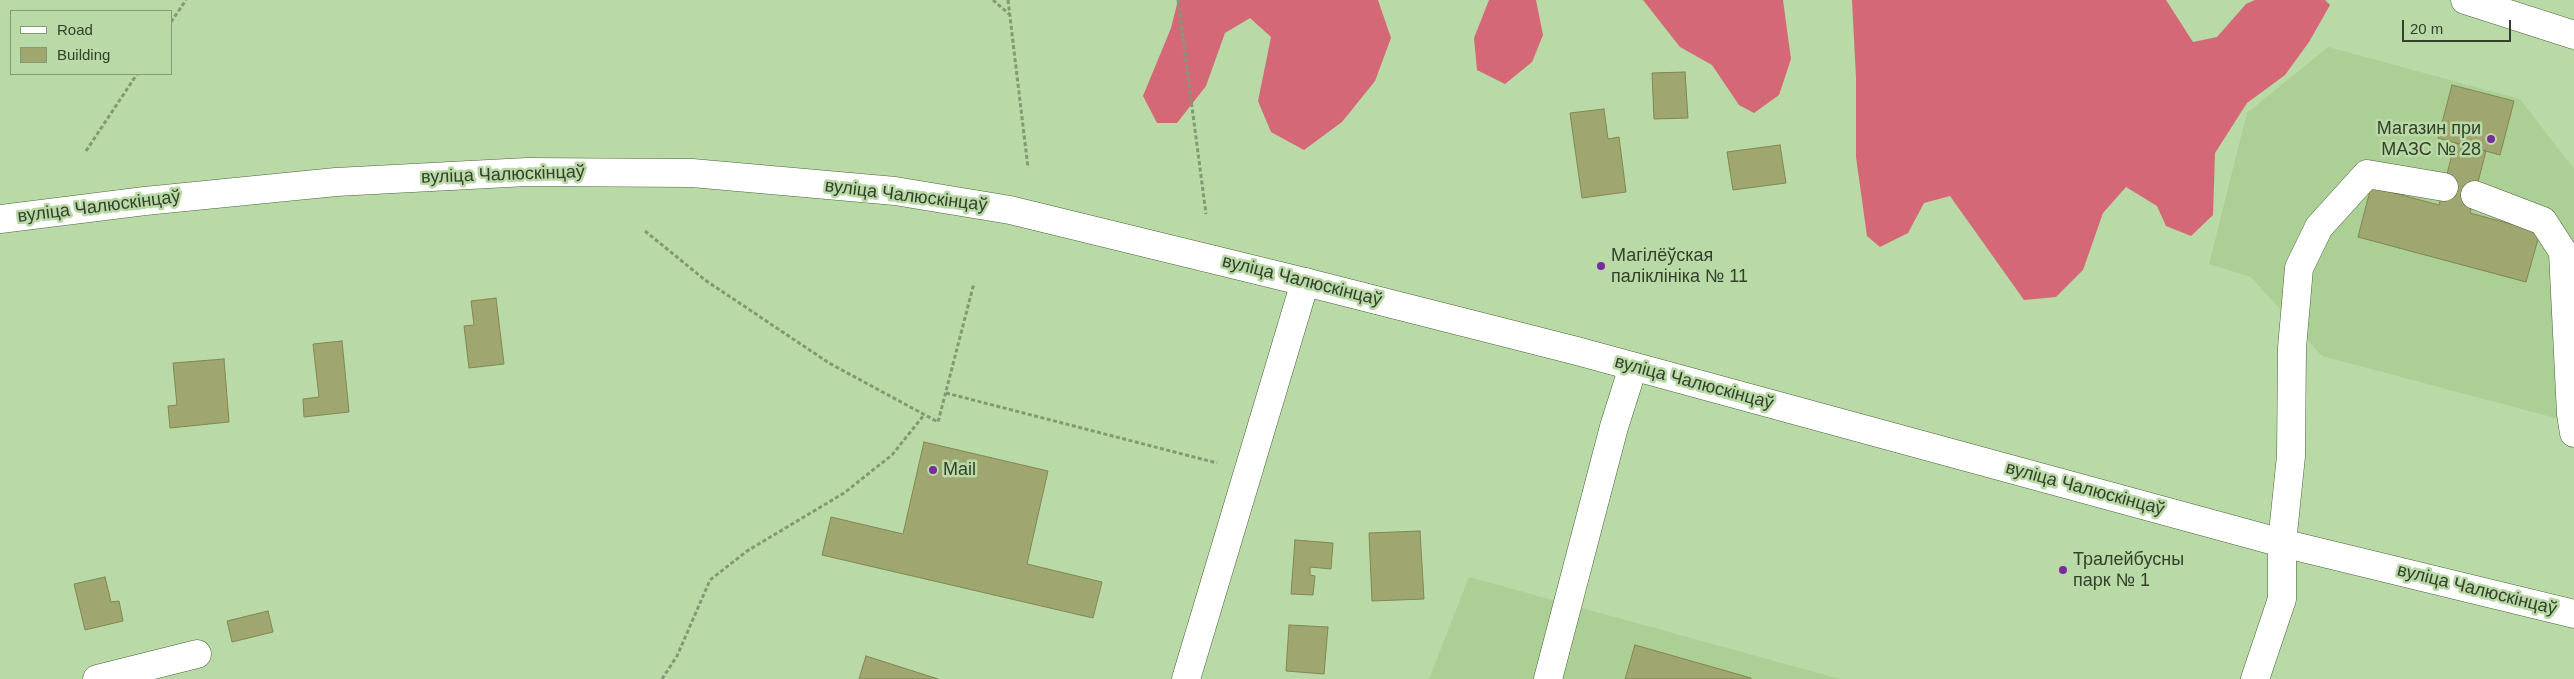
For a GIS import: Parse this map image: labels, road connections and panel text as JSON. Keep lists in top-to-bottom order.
{
  "streets": {
    "main road": ["вуліца Чалюскінцаў"]
  },
  "places": [
    "Магазин при МАЗС № 28",
    "Магілёўская паліклініка № 11",
    "Mail",
    "Тралейбусны парк № 1"
  ],
  "legend": ["Road", "Building"],
  "scale_bar": "20 m"
}
